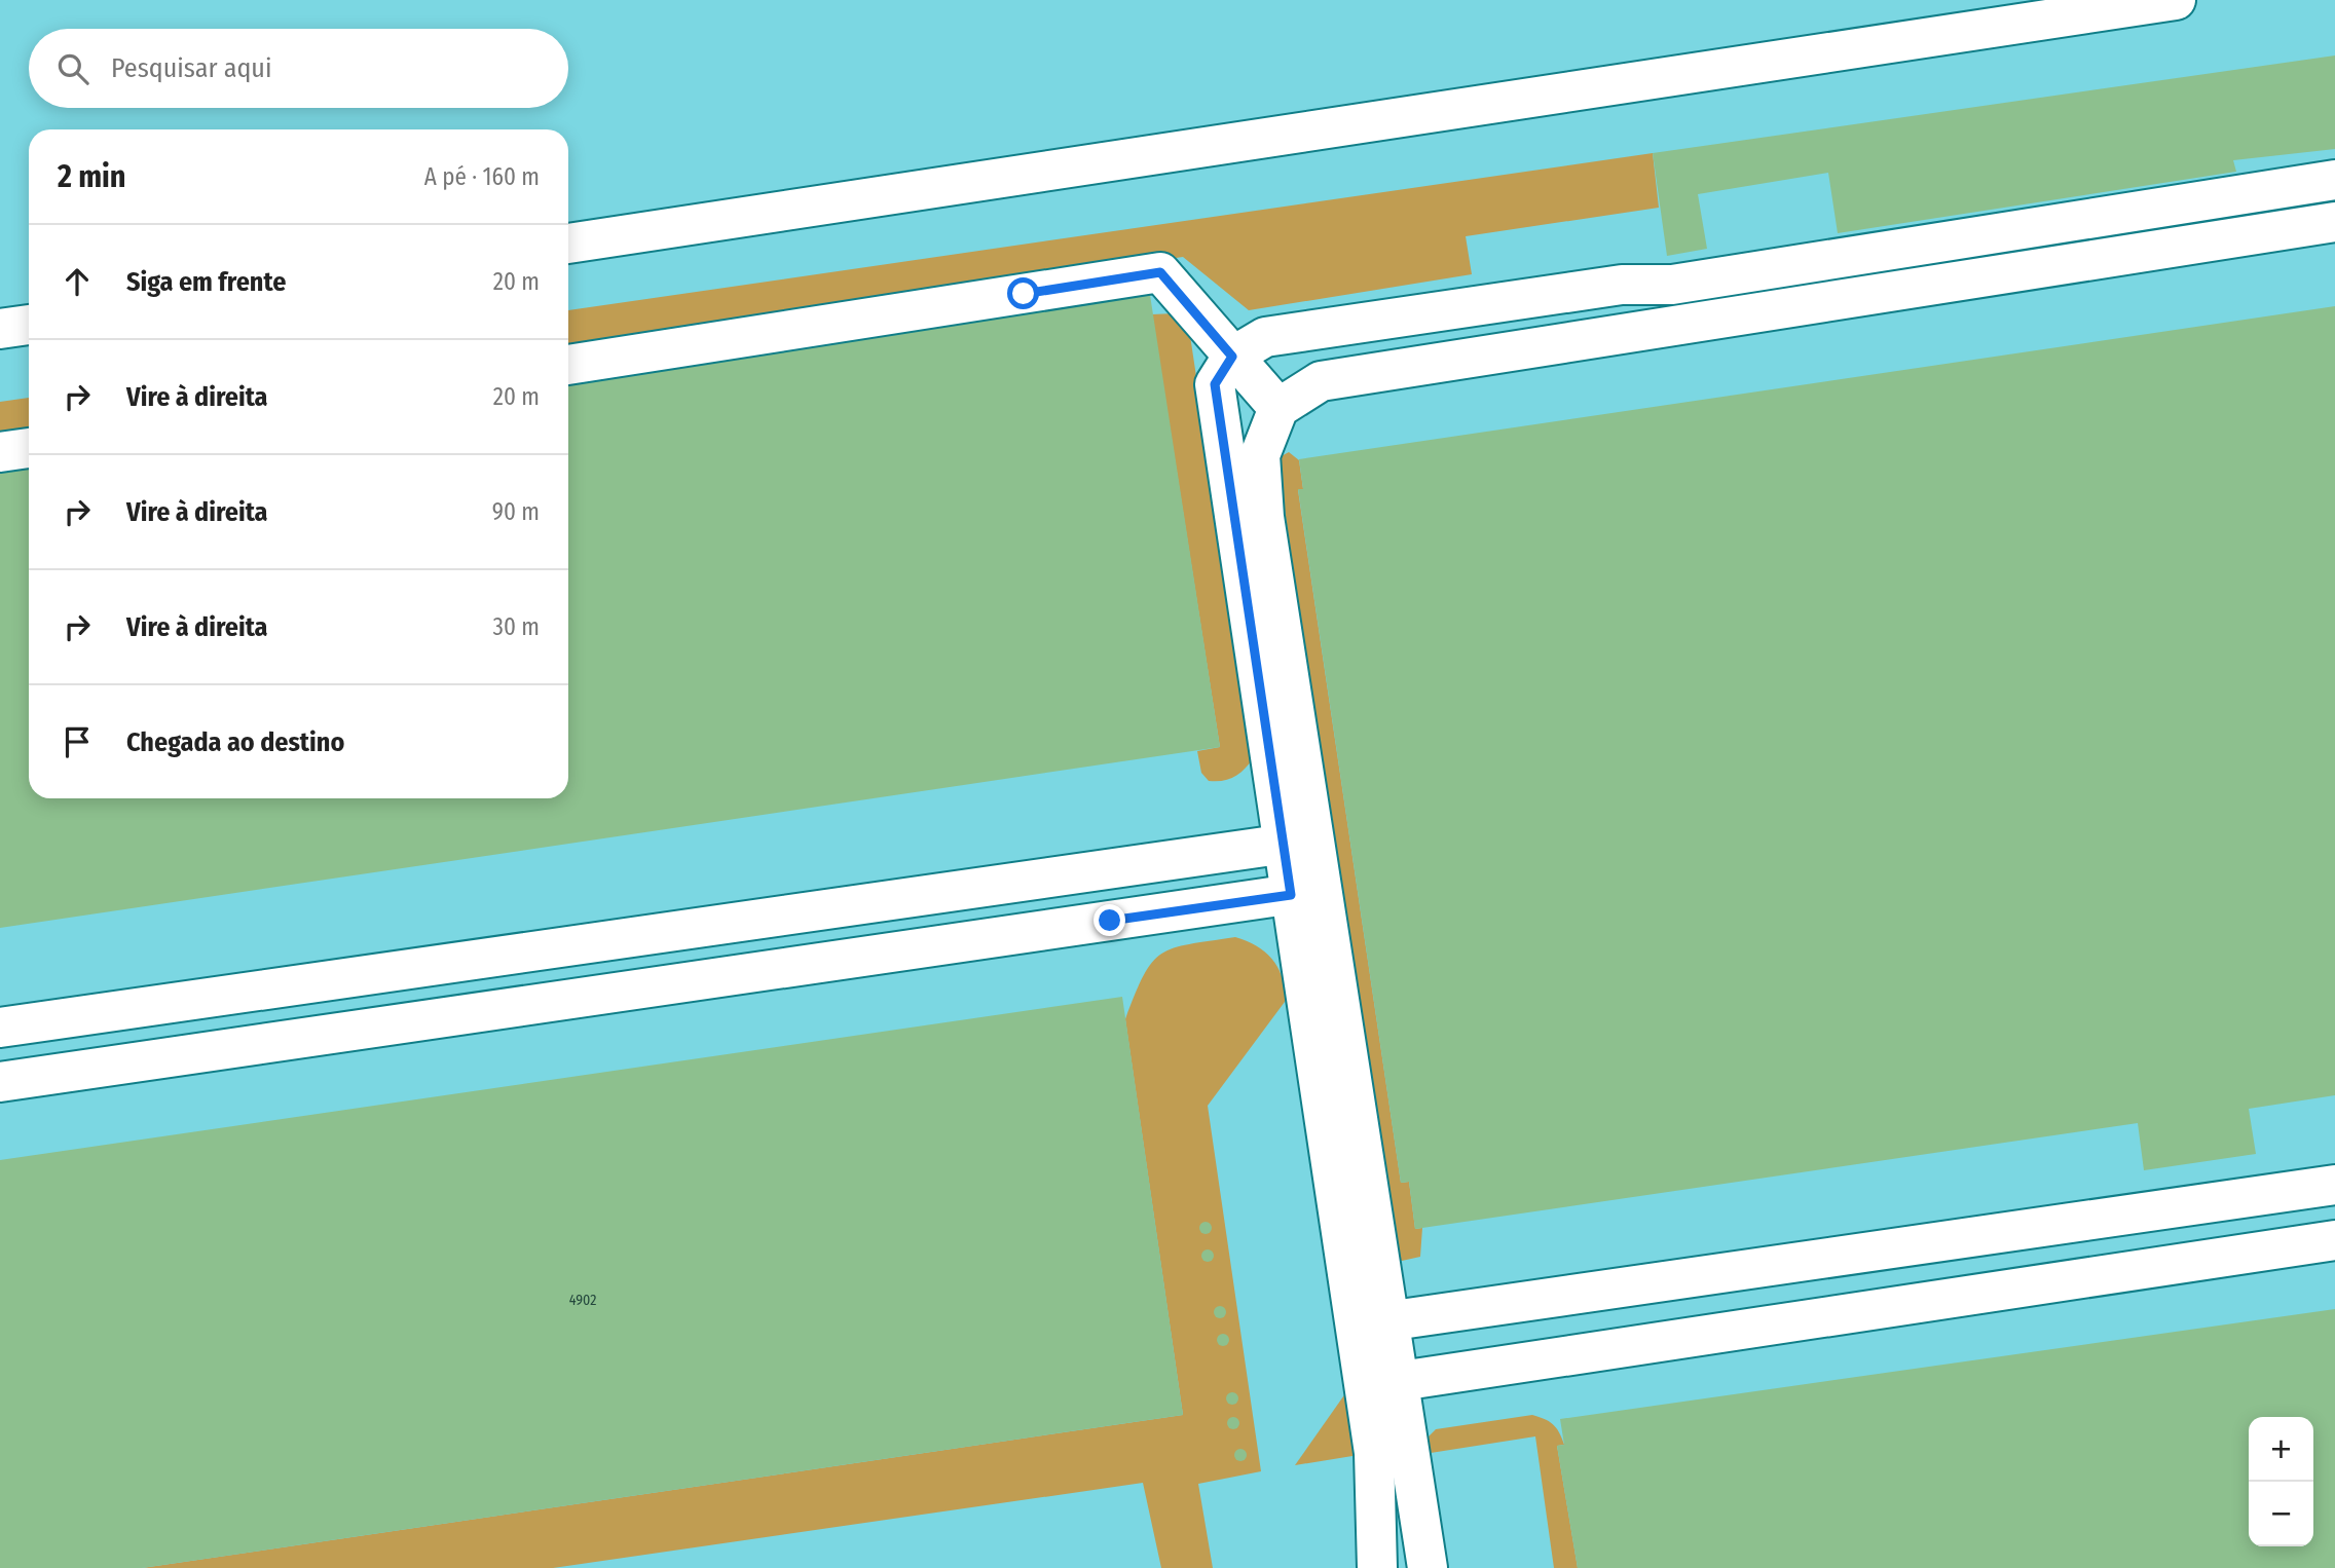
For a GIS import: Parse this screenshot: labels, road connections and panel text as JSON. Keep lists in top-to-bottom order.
{
  "house_numbers": ["4902"],
  "page": {
    "search": "Pesquisar aqui",
    "heading": ["2 min", "A pé · 160 m"],
    "list": [
      ["Siga em frente", "20 m"],
      ["Vire à direita", "20 m"],
      ["Vire à direita", "90 m"],
      ["Vire à direita", "30 m"],
      "Chegada ao destino"
    ],
    "map_buttons": ["+", "−"]
  }
}
